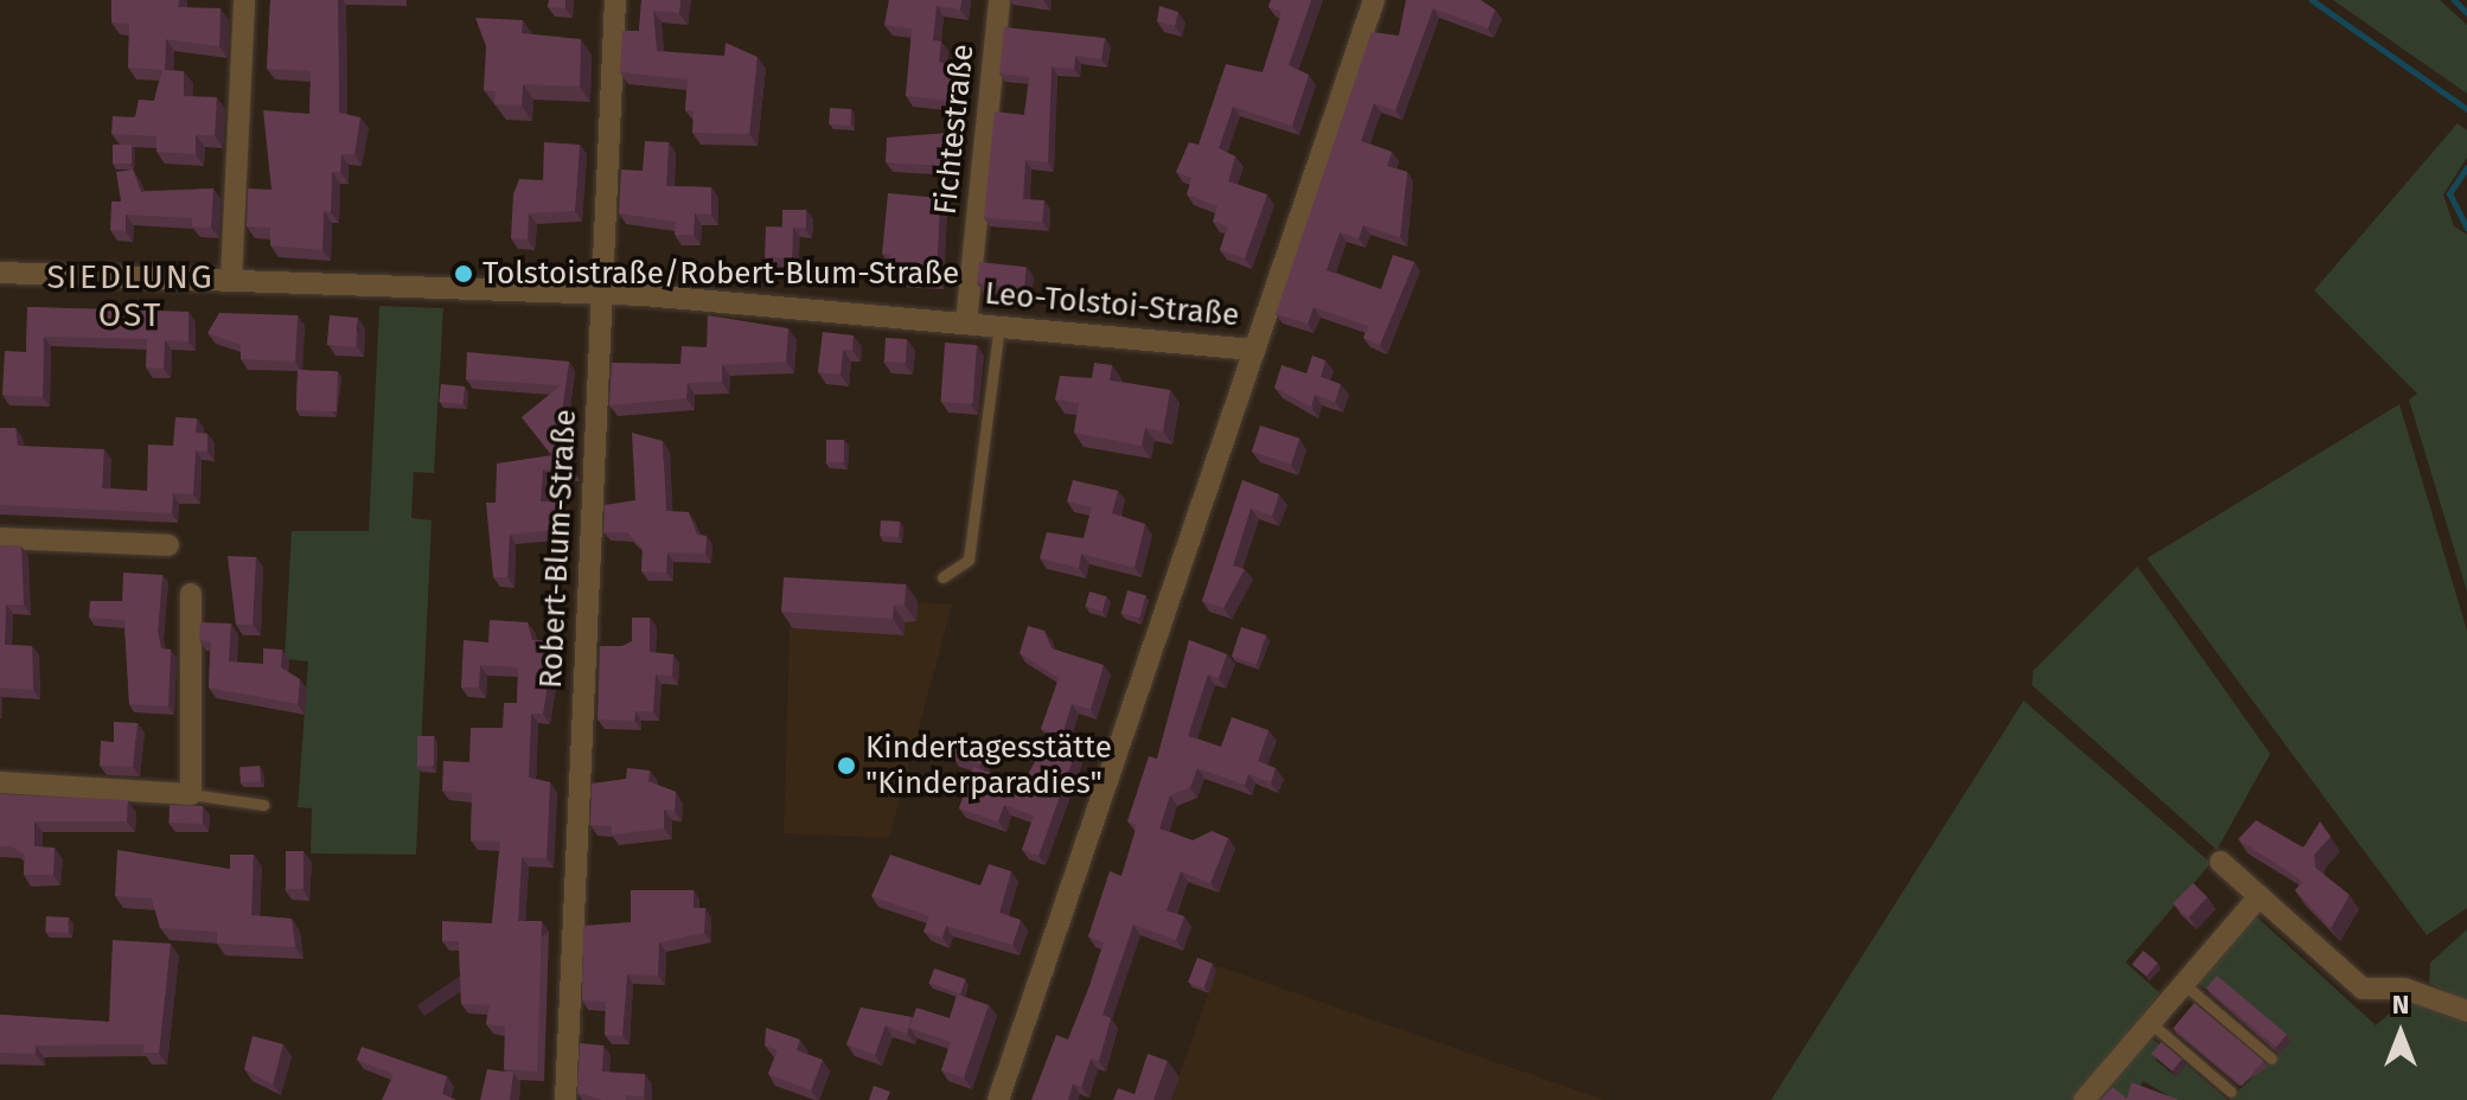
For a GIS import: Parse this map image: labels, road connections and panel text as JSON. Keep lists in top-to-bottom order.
{
  "streets": {
    "street": ["Fichtestraße", "Leo-Tolstoi-Straße", "Robert-Blum-Straße"]
  },
  "crossings": [
    ["Fichtestraße", "Leo-Tolstoi-Straße"],
    ["Leo-Tolstoi-Straße", "Robert-Blum-Straße"]
  ],
  "districts": ["SIEDLUNG OST"],
  "places": ["Tolstoistraße/Robert-Blum-Straße", "Kindertagesstätte \"Kinderparadies\""],
  "north": "top"
}
